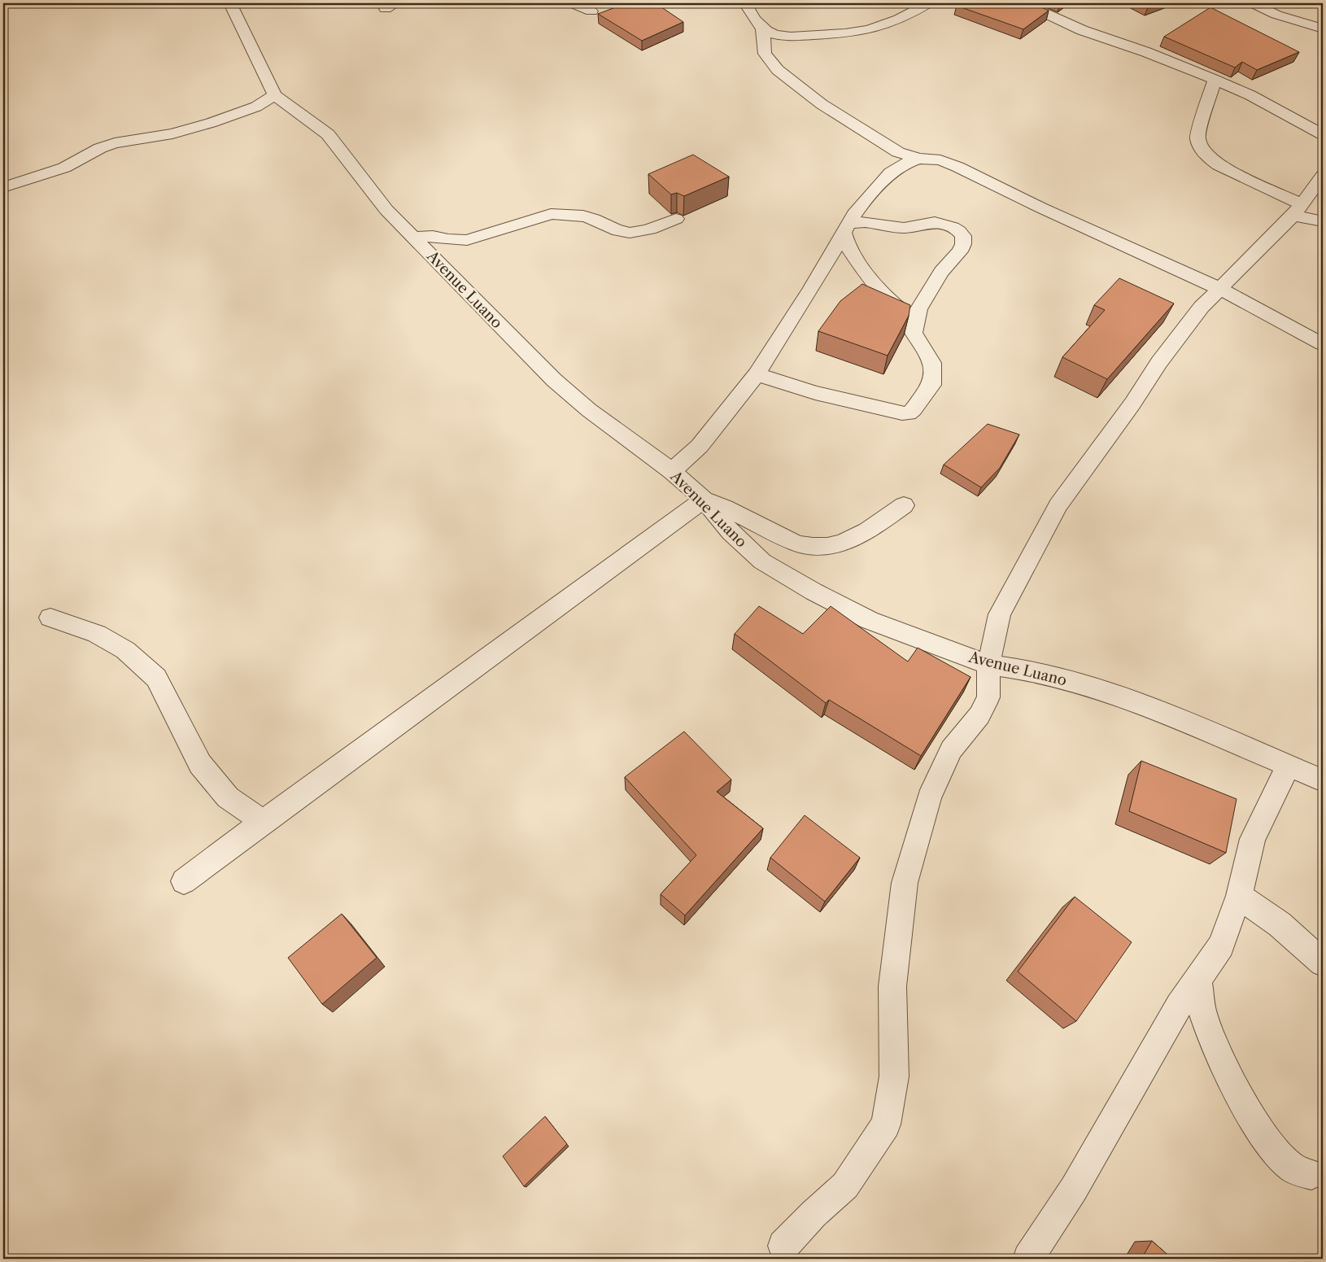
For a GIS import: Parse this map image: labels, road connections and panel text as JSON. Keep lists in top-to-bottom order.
{
  "streets": {
    "street": ["Avenue Luano"]
  }
}
